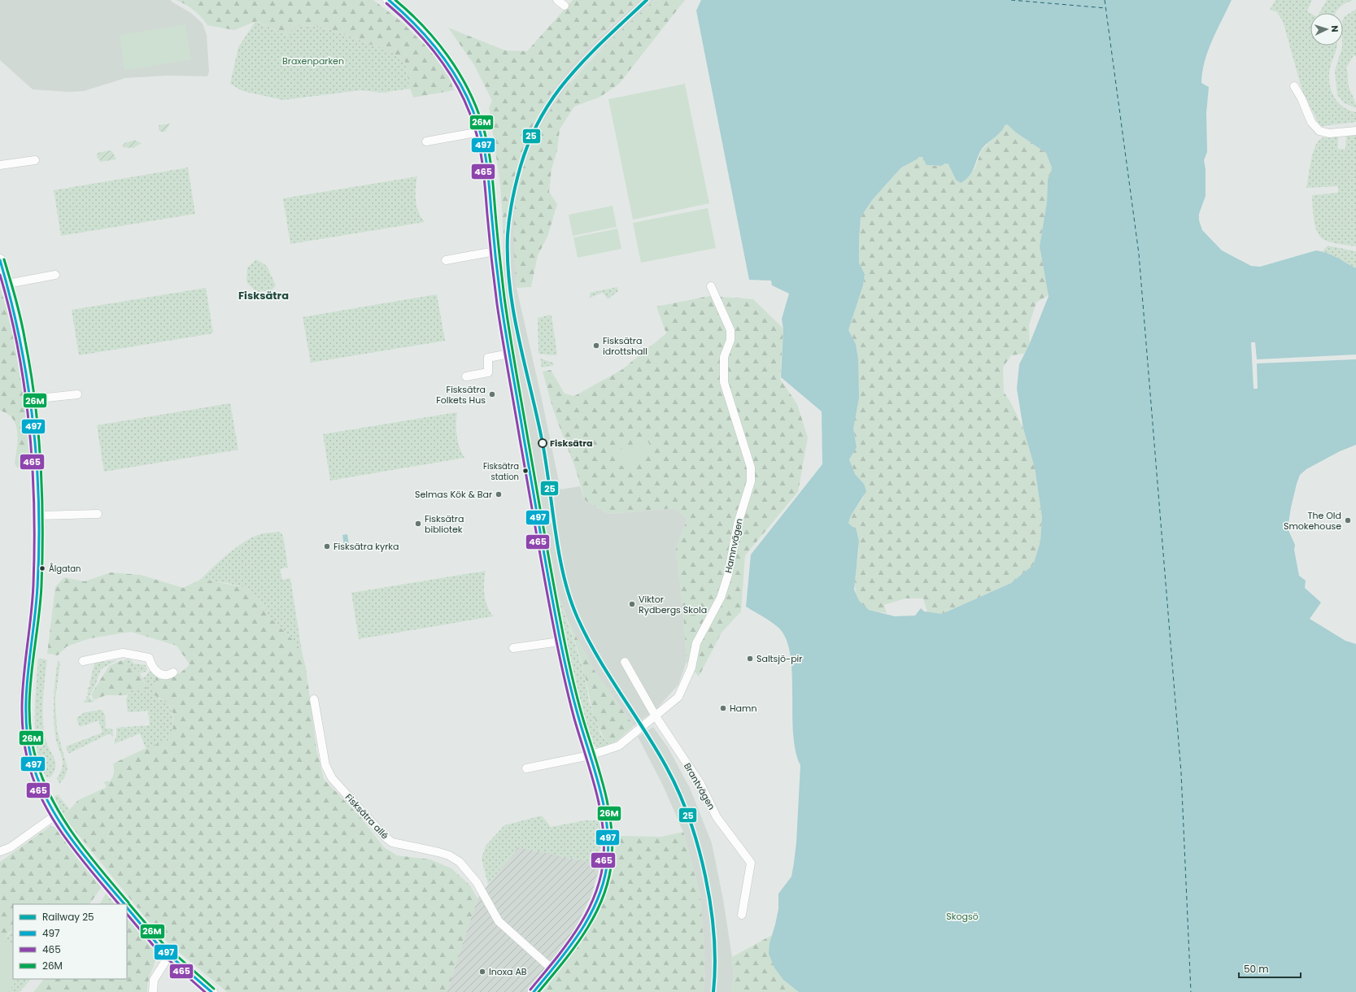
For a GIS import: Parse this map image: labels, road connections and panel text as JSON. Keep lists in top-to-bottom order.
{
  "streets": {
    "street": ["Hamnvägen", "Brantvägen", "Fisksätra allé"]
  },
  "crossings": [
    ["Hamnvägen", "Brantvägen"]
  ],
  "districts": ["Fisksätra"],
  "parks": ["Braxenparken", "Skogsö"],
  "places": [
    "Fisksätra idrottshall",
    "Fisksätra Folkets Hus",
    "Fisksätra",
    "Fisksätra station",
    "Selmas Kök & Bar",
    "The Old Smokehouse",
    "Fisksätra bibliotek",
    "Fisksätra kyrka",
    "Ålgatan",
    "Viktor Rydbergs Skola",
    "Saltsjö-pir",
    "Hamn",
    "Inoxa AB"
  ],
  "lines": [
    "rail line 25",
    "transit line 497",
    "transit line 26M",
    "transit line 465"
  ],
  "legend": [
    "Railway 25",
    "497",
    "465",
    "26M"
  ],
  "scale_bar": "50 m",
  "north": "right"
}
